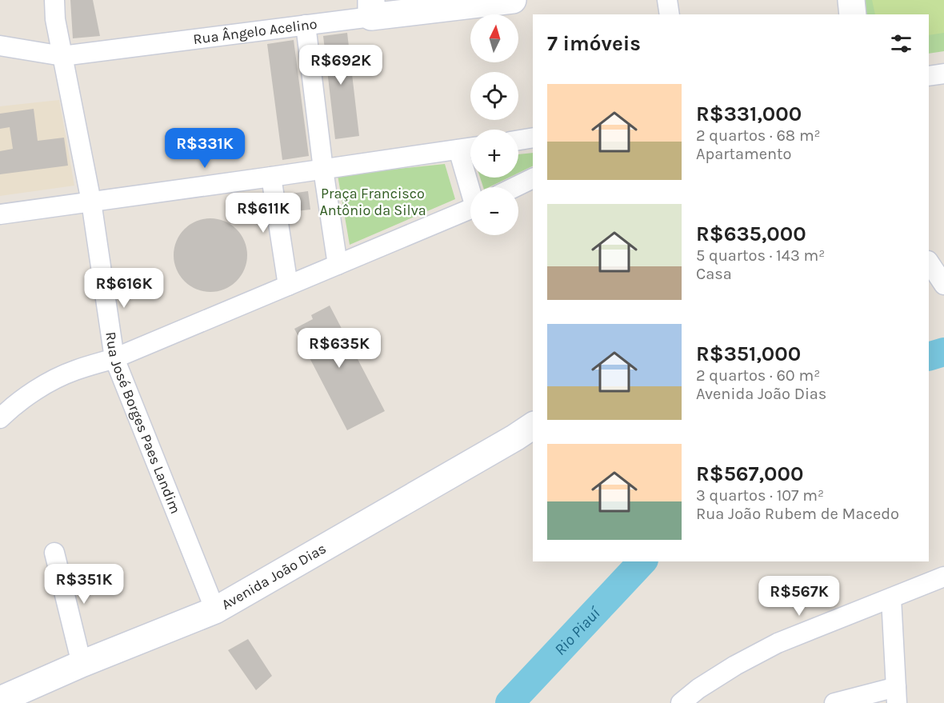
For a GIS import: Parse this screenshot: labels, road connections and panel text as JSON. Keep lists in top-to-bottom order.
{
  "streets": {
    "street": ["Rua Ângelo Acelino", "Rua José Borges Paes Landim", "Avenida João Dias"]
  },
  "crossings": [
    ["Rua Ângelo Acelino", "Rua José Borges Paes Landim"],
    ["Rua José Borges Paes Landim", "Avenida João Dias"]
  ],
  "water": ["Rio Piauí"],
  "parks": ["Praça Francisco Antônio da Silva"],
  "north": "top",
  "page": {
    "map_buttons": ["+", "−"],
    "heading": "7 imóveis",
    "price": [
      "R$692K",
      "R$331K",
      "R$611K",
      "R$616K",
      "R$635K",
      "R$351K",
      "R$567K"
    ],
    "list": [
      {
        "name": "R$331,000",
        "note": "2 quartos · 68 m² · Apartamento"
      },
      {
        "name": "R$635,000",
        "note": "5 quartos · 143 m² · Casa"
      },
      {
        "name": "R$351,000",
        "note": "2 quartos · 60 m² · Avenida João Dias"
      },
      {
        "name": "R$567,000",
        "note": "3 quartos · 107 m² · Rua João Rubem de Macedo"
      }
    ]
  }
}
